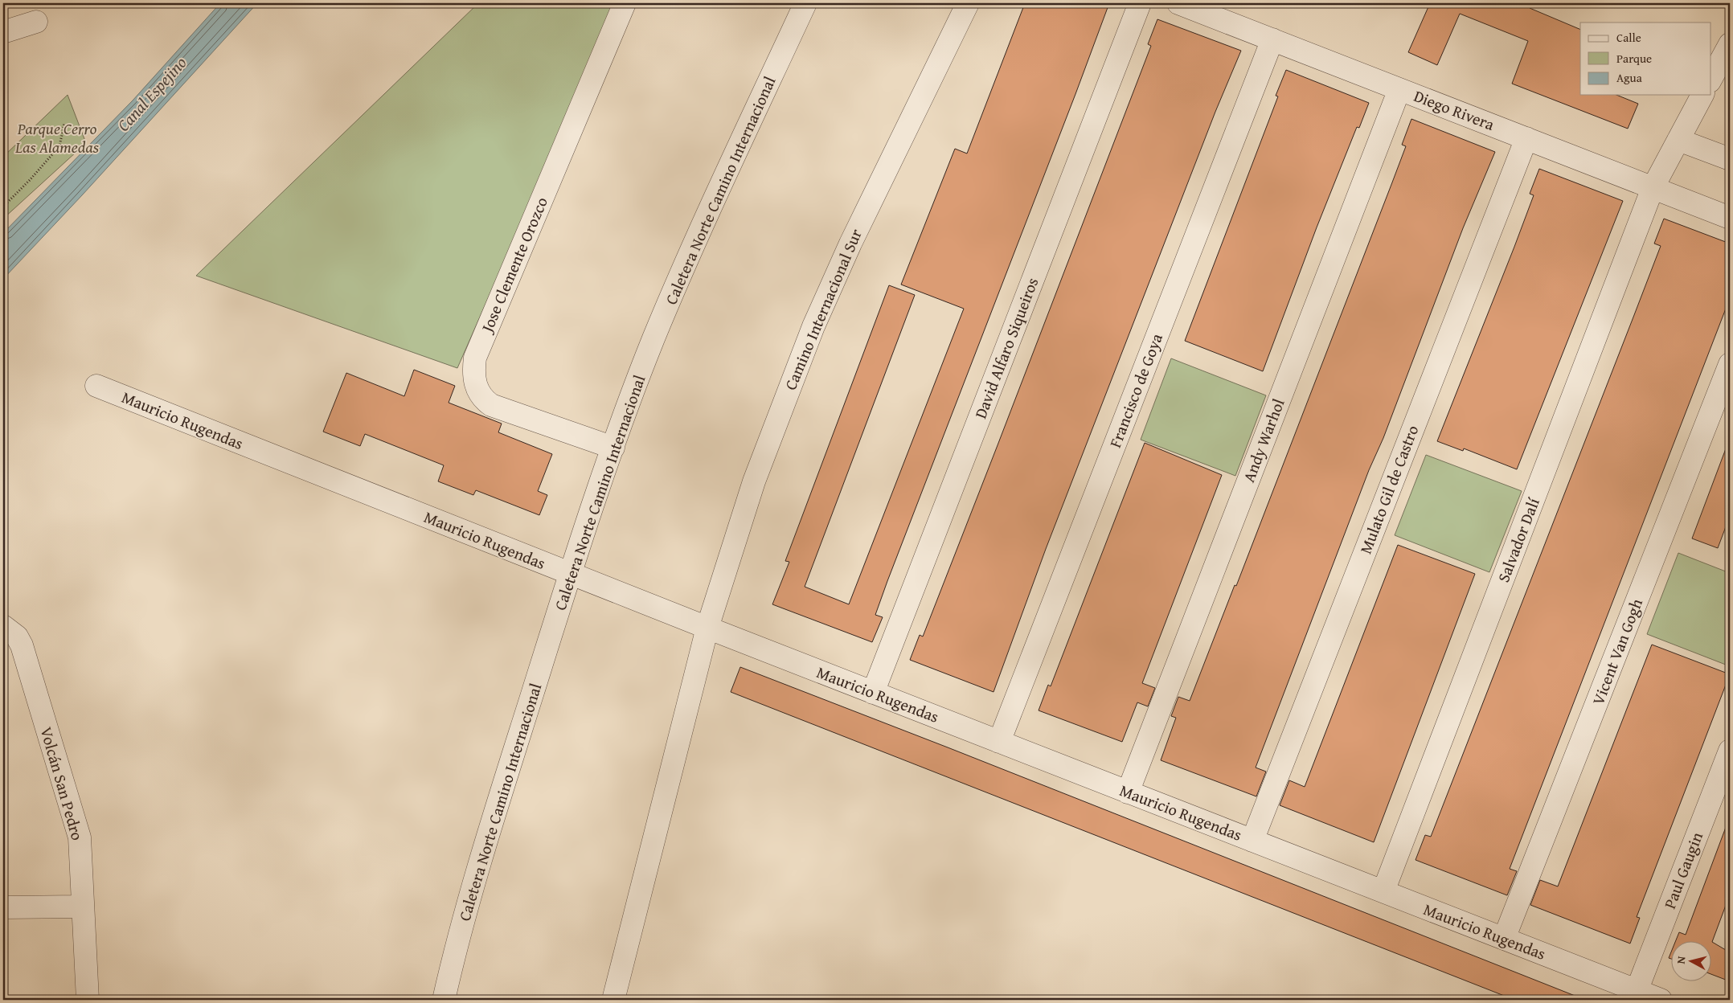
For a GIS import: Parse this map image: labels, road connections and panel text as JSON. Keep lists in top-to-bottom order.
{
  "streets": {
    "street": [
      "Diego Rivera",
      "Caletera Norte Camino Internacional",
      "Jose Clemente Orozco",
      "Camino Internacional Sur",
      "David Alfaro Siqueiros",
      "Francisco de Goya",
      "Mauricio Rugendas",
      "Andy Warhol",
      "Mulato Gil de Castro",
      "Salvador Dalí",
      "Vicent Van Gogh",
      "Volcán San Pedro",
      "Paul Gaugin"
    ]
  },
  "crossings": [
    ["Diego Rivera", "Francisco de Goya"],
    ["Diego Rivera", "Andy Warhol"],
    ["Diego Rivera", "Mulato Gil de Castro"],
    ["Diego Rivera", "Salvador Dalí"],
    ["Caletera Norte Camino Internacional", "Jose Clemente Orozco"],
    ["Caletera Norte Camino Internacional", "Mauricio Rugendas"],
    ["Camino Internacional Sur", "Mauricio Rugendas"],
    ["David Alfaro Siqueiros", "Mauricio Rugendas"],
    ["Francisco de Goya", "Mauricio Rugendas"],
    ["Mauricio Rugendas", "Andy Warhol"],
    ["Mauricio Rugendas", "Mulato Gil de Castro"],
    ["Mauricio Rugendas", "Salvador Dalí"],
    ["Mauricio Rugendas", "Vicent Van Gogh"],
    ["Mauricio Rugendas", "Paul Gaugin"]
  ],
  "water": ["Canal Espejino"],
  "parks": ["Parque Cerro Las Alamedas"],
  "legend": ["Calle", "Parque", "Agua"],
  "north": "left"
}
